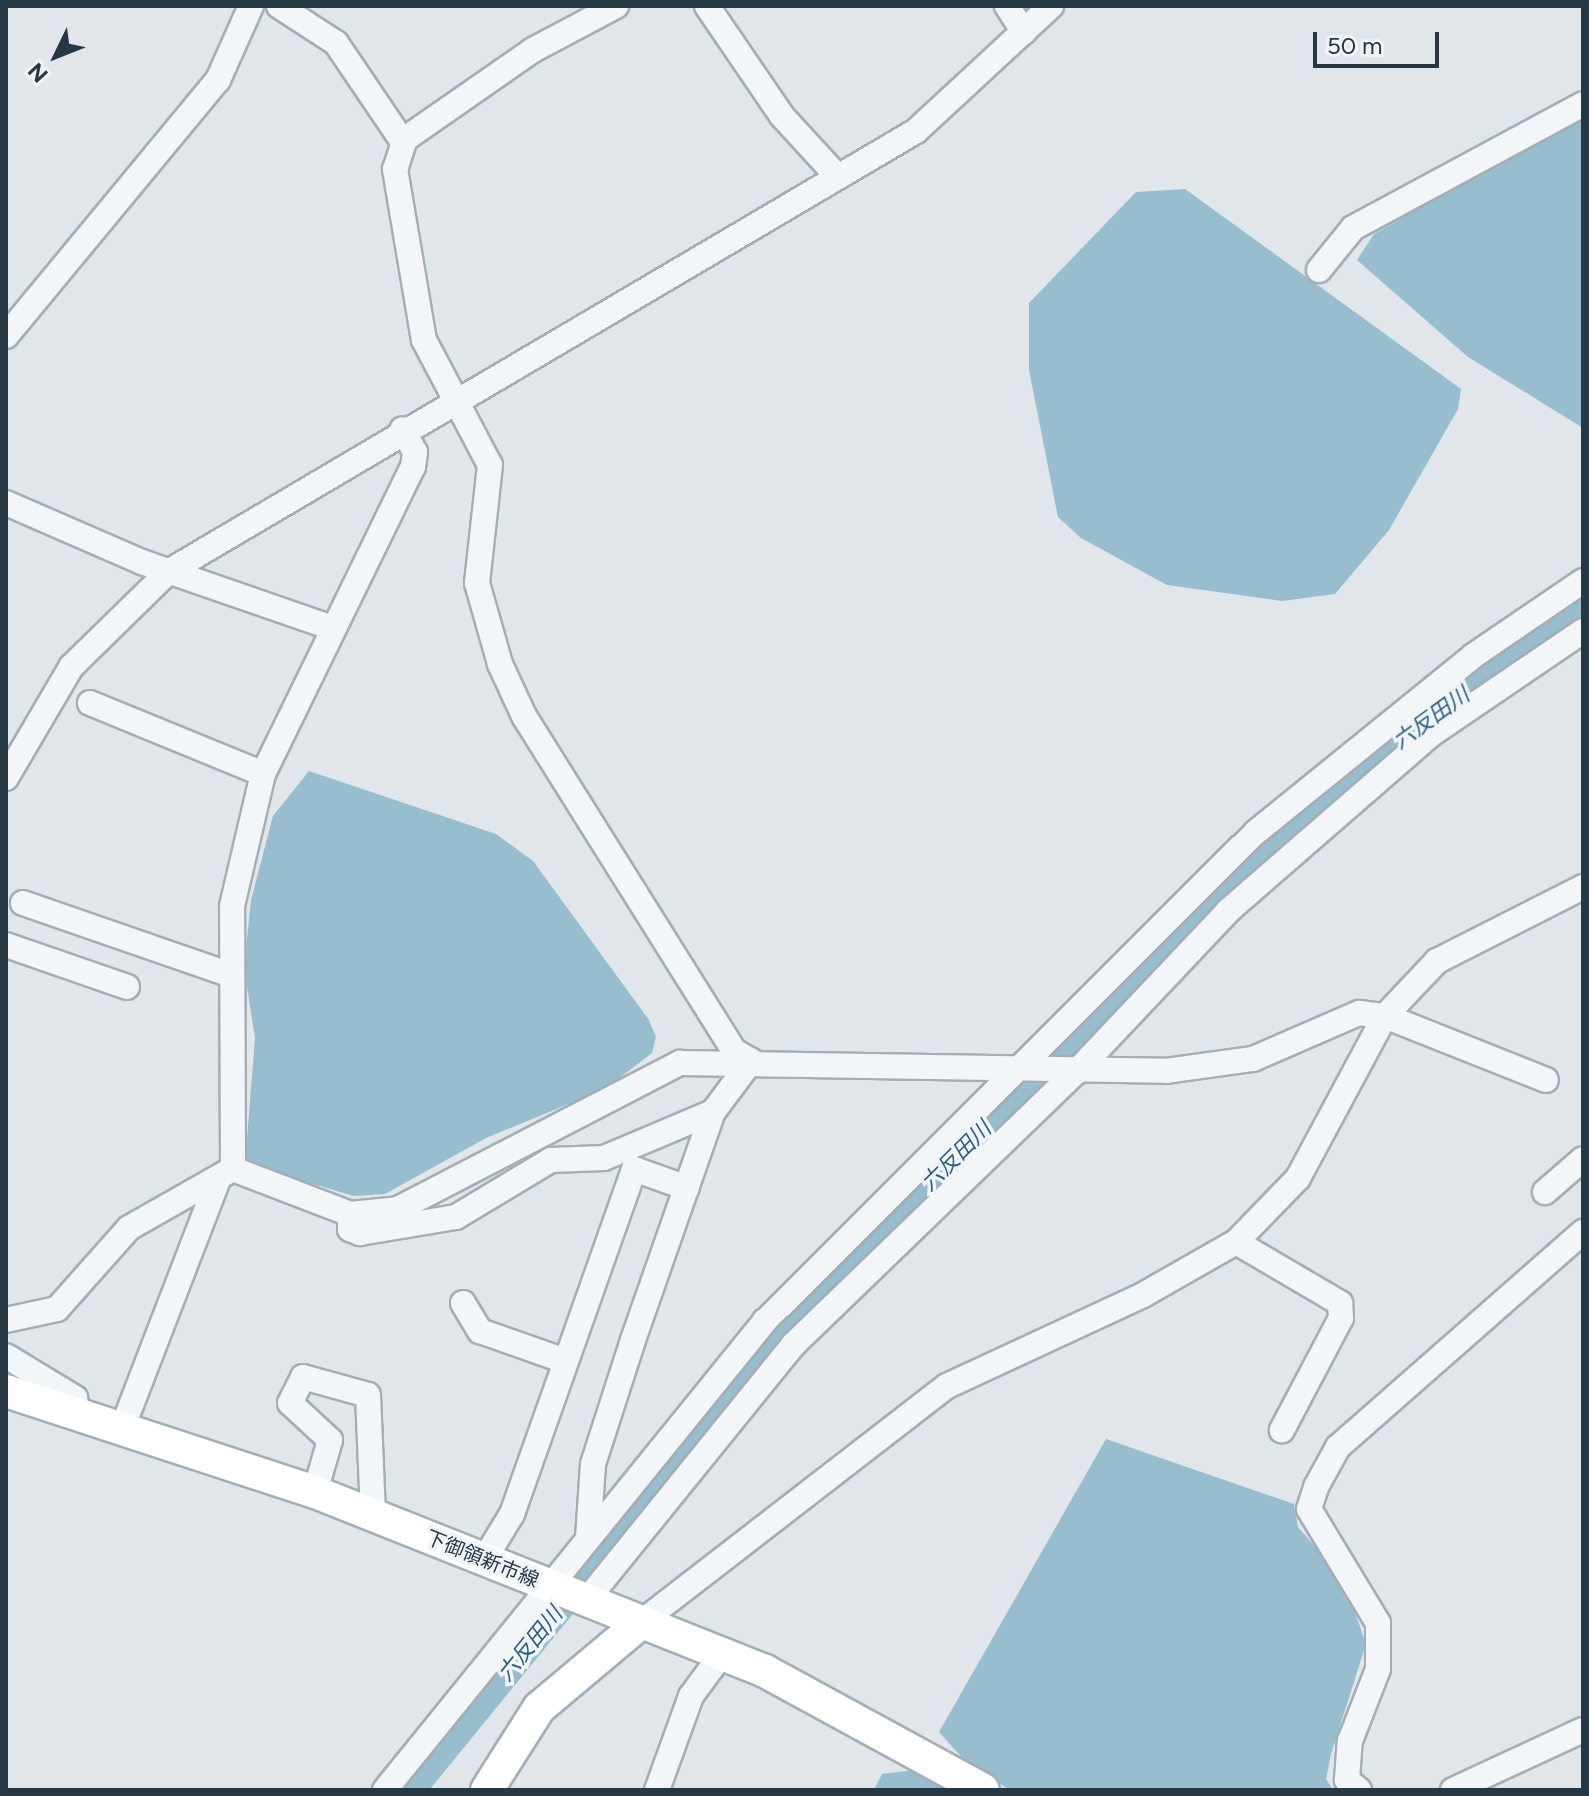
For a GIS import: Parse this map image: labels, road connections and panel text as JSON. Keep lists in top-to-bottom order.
{
  "streets": {
    "main road": ["下御領新市線"]
  },
  "water": ["六反田川"],
  "scale_bar": "50 m",
  "north": "bottom left"
}
